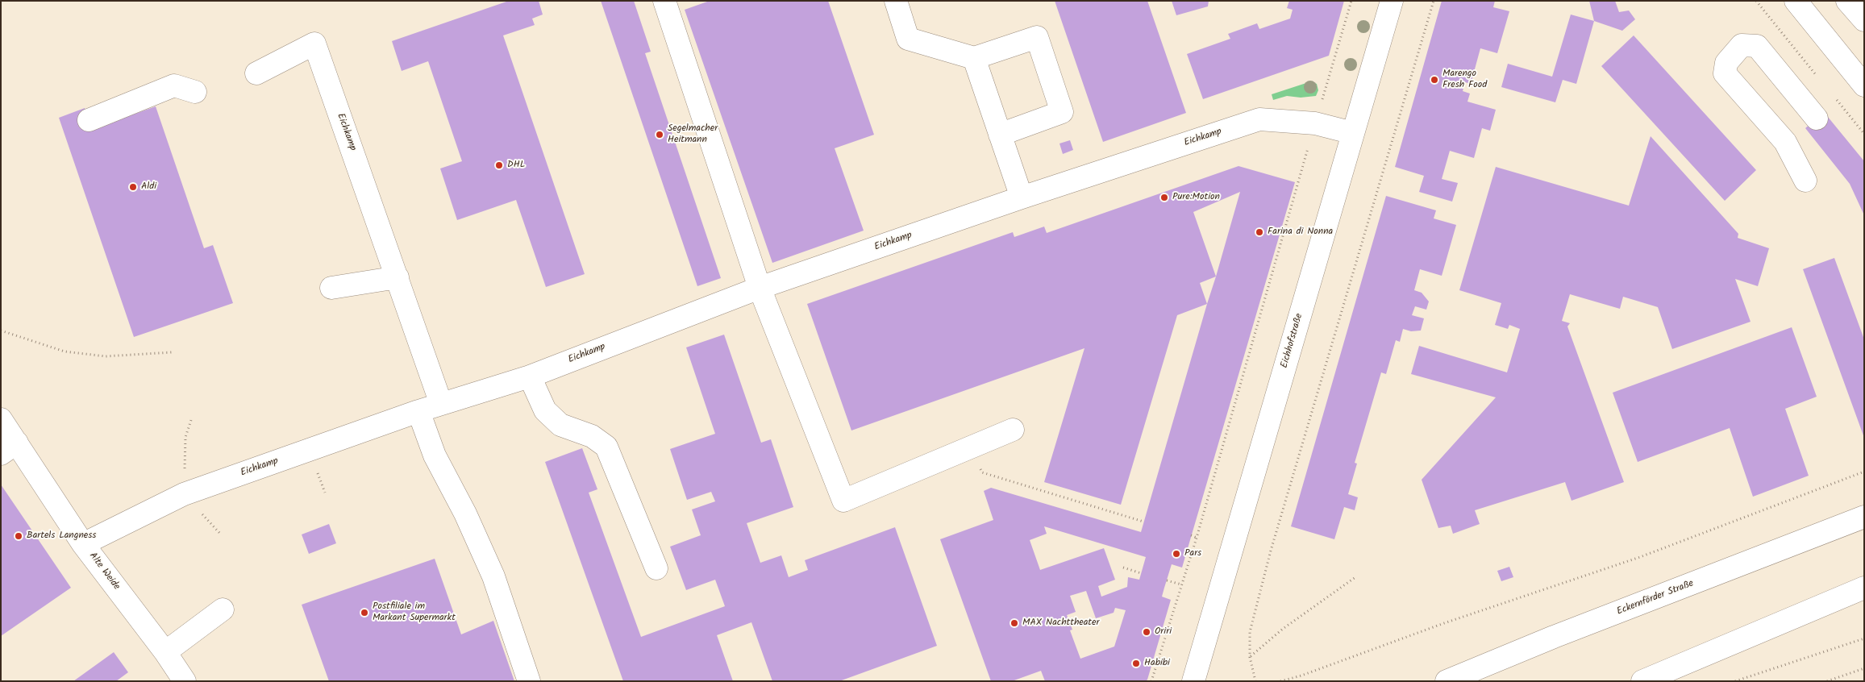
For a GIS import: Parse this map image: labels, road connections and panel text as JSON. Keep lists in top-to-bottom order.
{
  "streets": {
    "main road": [
      "Eichkamp",
      "Eichhofstraße",
      "Alte Weide",
      "Eckernförder Straße"
    ]
  },
  "crossings": [
    ["Eichkamp", "Eichhofstraße"],
    ["Eichkamp", "Alte Weide"]
  ],
  "places": [
    "Marengo Fresh Food",
    "Segelmacher Heitmann",
    "DHL",
    "Aldi",
    "Pure:Motion",
    "Farina di Nonna",
    "Bartels Langness",
    "Pars",
    "Postfiliale im Markant Supermarkt",
    "MAX Nachttheater",
    "Oriri",
    "Habibi"
  ]
}
